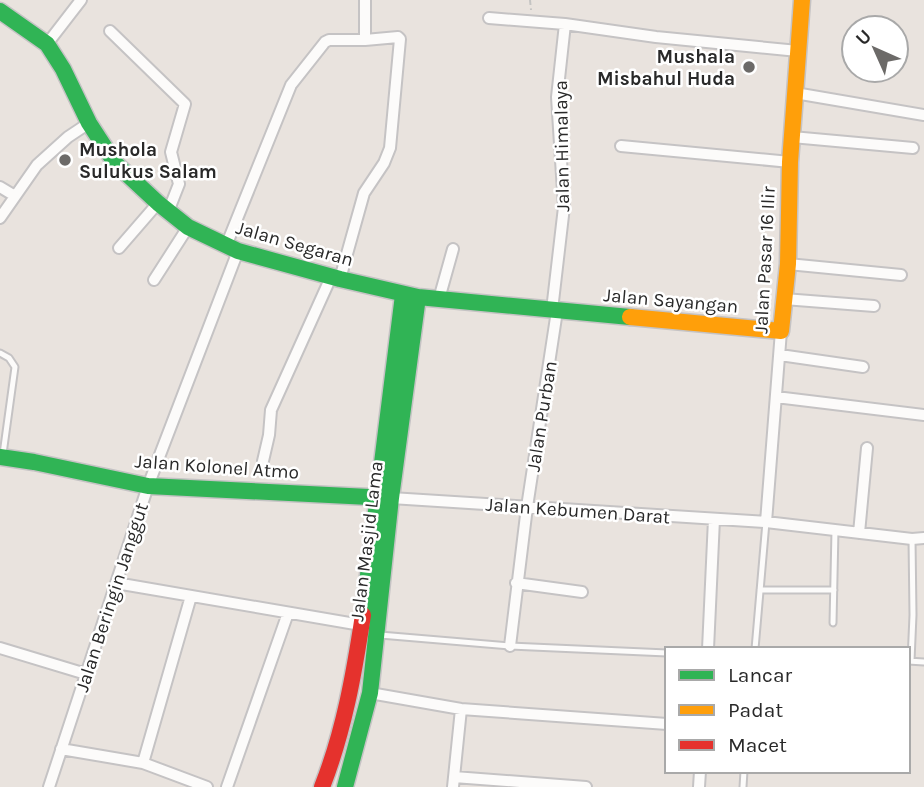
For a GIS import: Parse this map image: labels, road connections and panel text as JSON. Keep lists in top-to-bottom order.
{
  "streets": {
    "street": [
      "Jalan Himalaya",
      "Jalan Segaran",
      "Jalan Pasar 16 Ilir",
      "Jalan Sayangan",
      "Jalan Purban",
      "Jalan Kolonel Atmo",
      "Jalan Kebumen Darat",
      "Jalan Masjid Lama",
      "Jalan Beringin Janggut"
    ]
  },
  "crossings": [
    ["Jalan Himalaya", "Jalan Segaran"],
    ["Jalan Himalaya", "Jalan Sayangan"],
    ["Jalan Himalaya", "Jalan Purban"],
    ["Jalan Segaran", "Jalan Sayangan"],
    ["Jalan Segaran", "Jalan Purban"],
    ["Jalan Segaran", "Jalan Masjid Lama"],
    ["Jalan Segaran", "Jalan Beringin Janggut"],
    ["Jalan Pasar 16 Ilir", "Jalan Sayangan"],
    ["Jalan Pasar 16 Ilir", "Jalan Kebumen Darat"],
    ["Jalan Sayangan", "Jalan Purban"],
    ["Jalan Purban", "Jalan Kebumen Darat"],
    ["Jalan Kolonel Atmo", "Jalan Kebumen Darat"],
    ["Jalan Kolonel Atmo", "Jalan Masjid Lama"],
    ["Jalan Kolonel Atmo", "Jalan Beringin Janggut"],
    ["Jalan Kebumen Darat", "Jalan Masjid Lama"]
  ],
  "places": ["Mushala Misbahul Huda", "Mushola Sulukus Salam"],
  "legend": ["Lancar", "Padat", "Macet"],
  "north": "top left"
}
